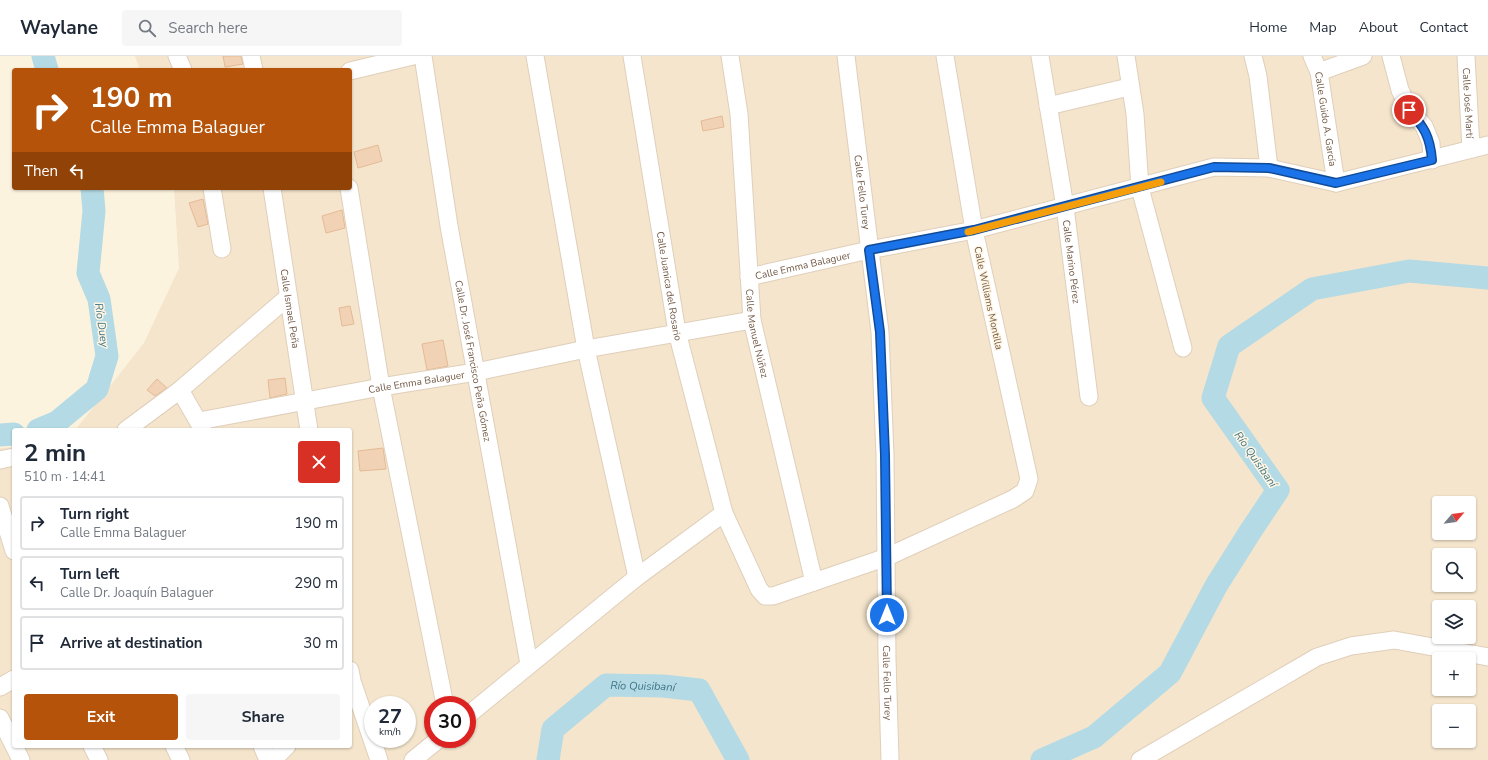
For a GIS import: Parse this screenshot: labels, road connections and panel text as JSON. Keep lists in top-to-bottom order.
{
  "streets": {
    "street": [
      "Calle José Martí",
      "Calle Guido A. García",
      "Calle Fello Turey",
      "Calle Marino Pérez",
      "Calle Emma Balaguer",
      "Calle Juanica del Rosario",
      "Calle Williams Montilla",
      "Calle Ismael Peña",
      "Calle Manuel Núñez",
      "Calle Dr. José Francisco Peña Gómez"
    ]
  },
  "crossings": [
    ["Calle José Martí", "Calle Emma Balaguer"],
    ["Calle Guido A. García", "Calle Emma Balaguer"],
    ["Calle Fello Turey", "Calle Emma Balaguer"],
    ["Calle Fello Turey", "Calle Williams Montilla"],
    ["Calle Marino Pérez", "Calle Emma Balaguer"],
    ["Calle Emma Balaguer", "Calle Juanica del Rosario"],
    ["Calle Emma Balaguer", "Calle Williams Montilla"],
    ["Calle Emma Balaguer", "Calle Ismael Peña"],
    ["Calle Emma Balaguer", "Calle Manuel Núñez"],
    ["Calle Emma Balaguer", "Calle Dr. José Francisco Peña Gómez"],
    ["Calle Juanica del Rosario", "Calle Manuel Núñez"]
  ],
  "water": ["Río Duey", "Río Quisibaní"],
  "north": "top right",
  "page": {
    "header": "Waylane",
    "search": "Search here",
    "nav": [
      "Home",
      "Map",
      "About",
      "Contact"
    ],
    "turn": ["190 m", "Calle Emma Balaguer"],
    "then": "Then",
    "heading": ["2 min", "510 m · 14:41"],
    "map_buttons": ["+", "−"],
    "list": [
      {
        "name": "Turn right",
        "note": "Calle Emma Balaguer",
        "value": "190 m"
      },
      {
        "name": "Turn left",
        "note": "Calle Dr. Joaquín Balaguer",
        "value": "290 m"
      },
      {
        "name": "Arrive at destination",
        "value": "30 m"
      }
    ],
    "buttons": ["Exit", "Share"],
    "speed": "27 km/h",
    "limit": "30"
  }
}
